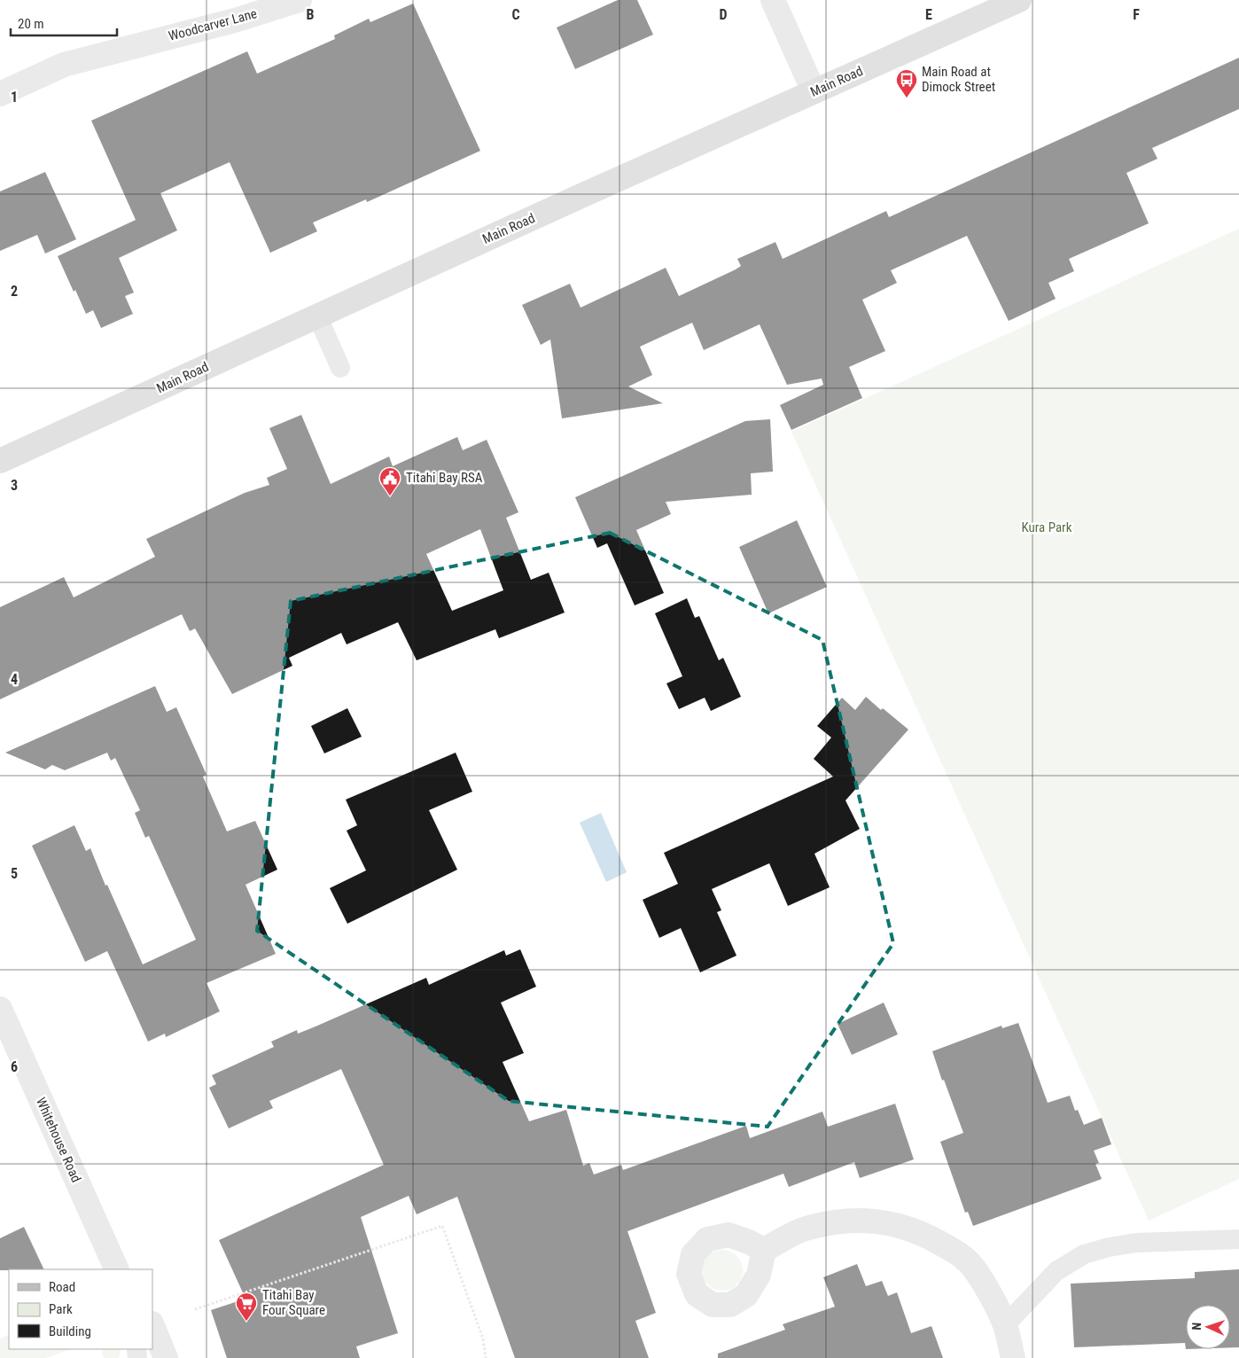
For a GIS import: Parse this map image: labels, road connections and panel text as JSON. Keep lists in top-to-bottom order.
{
  "streets": {
    "main road": ["Main Road"],
    "street": ["Woodcarver Lane", "Whitehouse Road"]
  },
  "parks": ["Kura Park"],
  "places": {
    "bus stop": ["Main Road at Dimock Street"],
    "public building": ["Titahi Bay RSA"],
    "supermarket": ["Titahi Bay Four Square"]
  },
  "legend": ["Road", "Park", "Building"],
  "scale_bar": "20 m",
  "north": "left",
  "grid": {
    "columns": [
      "B",
      "C",
      "D",
      "E",
      "F"
    ],
    "rows": [
      "1",
      "2",
      "3",
      "4",
      "5",
      "6"
    ]
  }
}
